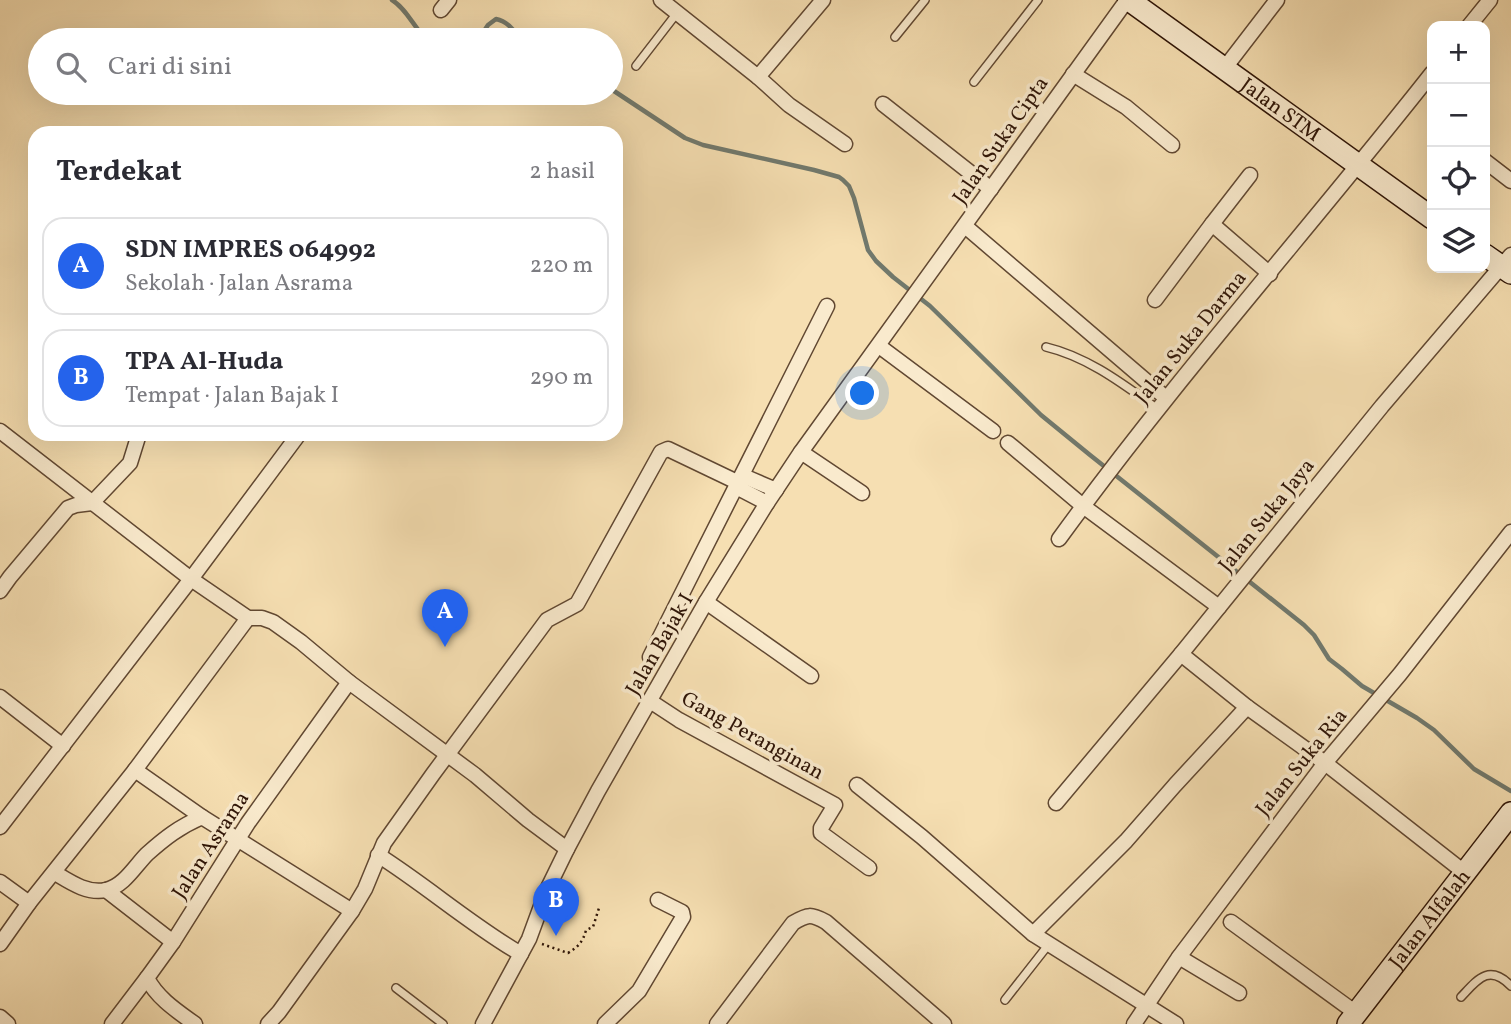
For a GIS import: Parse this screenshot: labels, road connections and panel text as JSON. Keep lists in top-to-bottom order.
{
  "streets": {
    "street": [
      "Jalan STM",
      "Jalan Suka Cipta",
      "Jalan Suka Darma",
      "Jalan Suka Jaya",
      "Jalan Bajak I",
      "Gang Peranginan",
      "Jalan Suka Ria",
      "Jalan Asrama",
      "Jalan Alfalah"
    ]
  },
  "crossings": [
    ["Jalan STM", "Jalan Suka Cipta"],
    ["Jalan STM", "Jalan Suka Darma"],
    ["Jalan Suka Cipta", "Jalan Bajak I"],
    ["Jalan Bajak I", "Gang Peranginan"]
  ],
  "page": {
    "map_buttons": ["+", "−"],
    "search": "Cari di sini",
    "heading": ["Terdekat", "2 hasil"],
    "list": [
      {
        "mark": "A",
        "name": "SDN IMPRES 064992",
        "note": "Sekolah · Jalan Asrama",
        "value": "220 m"
      },
      {
        "mark": "B",
        "name": "TPA Al-Huda",
        "note": "Tempat · Jalan Bajak I",
        "value": "290 m"
      }
    ],
    "pins": ["A", "B"]
  }
}
